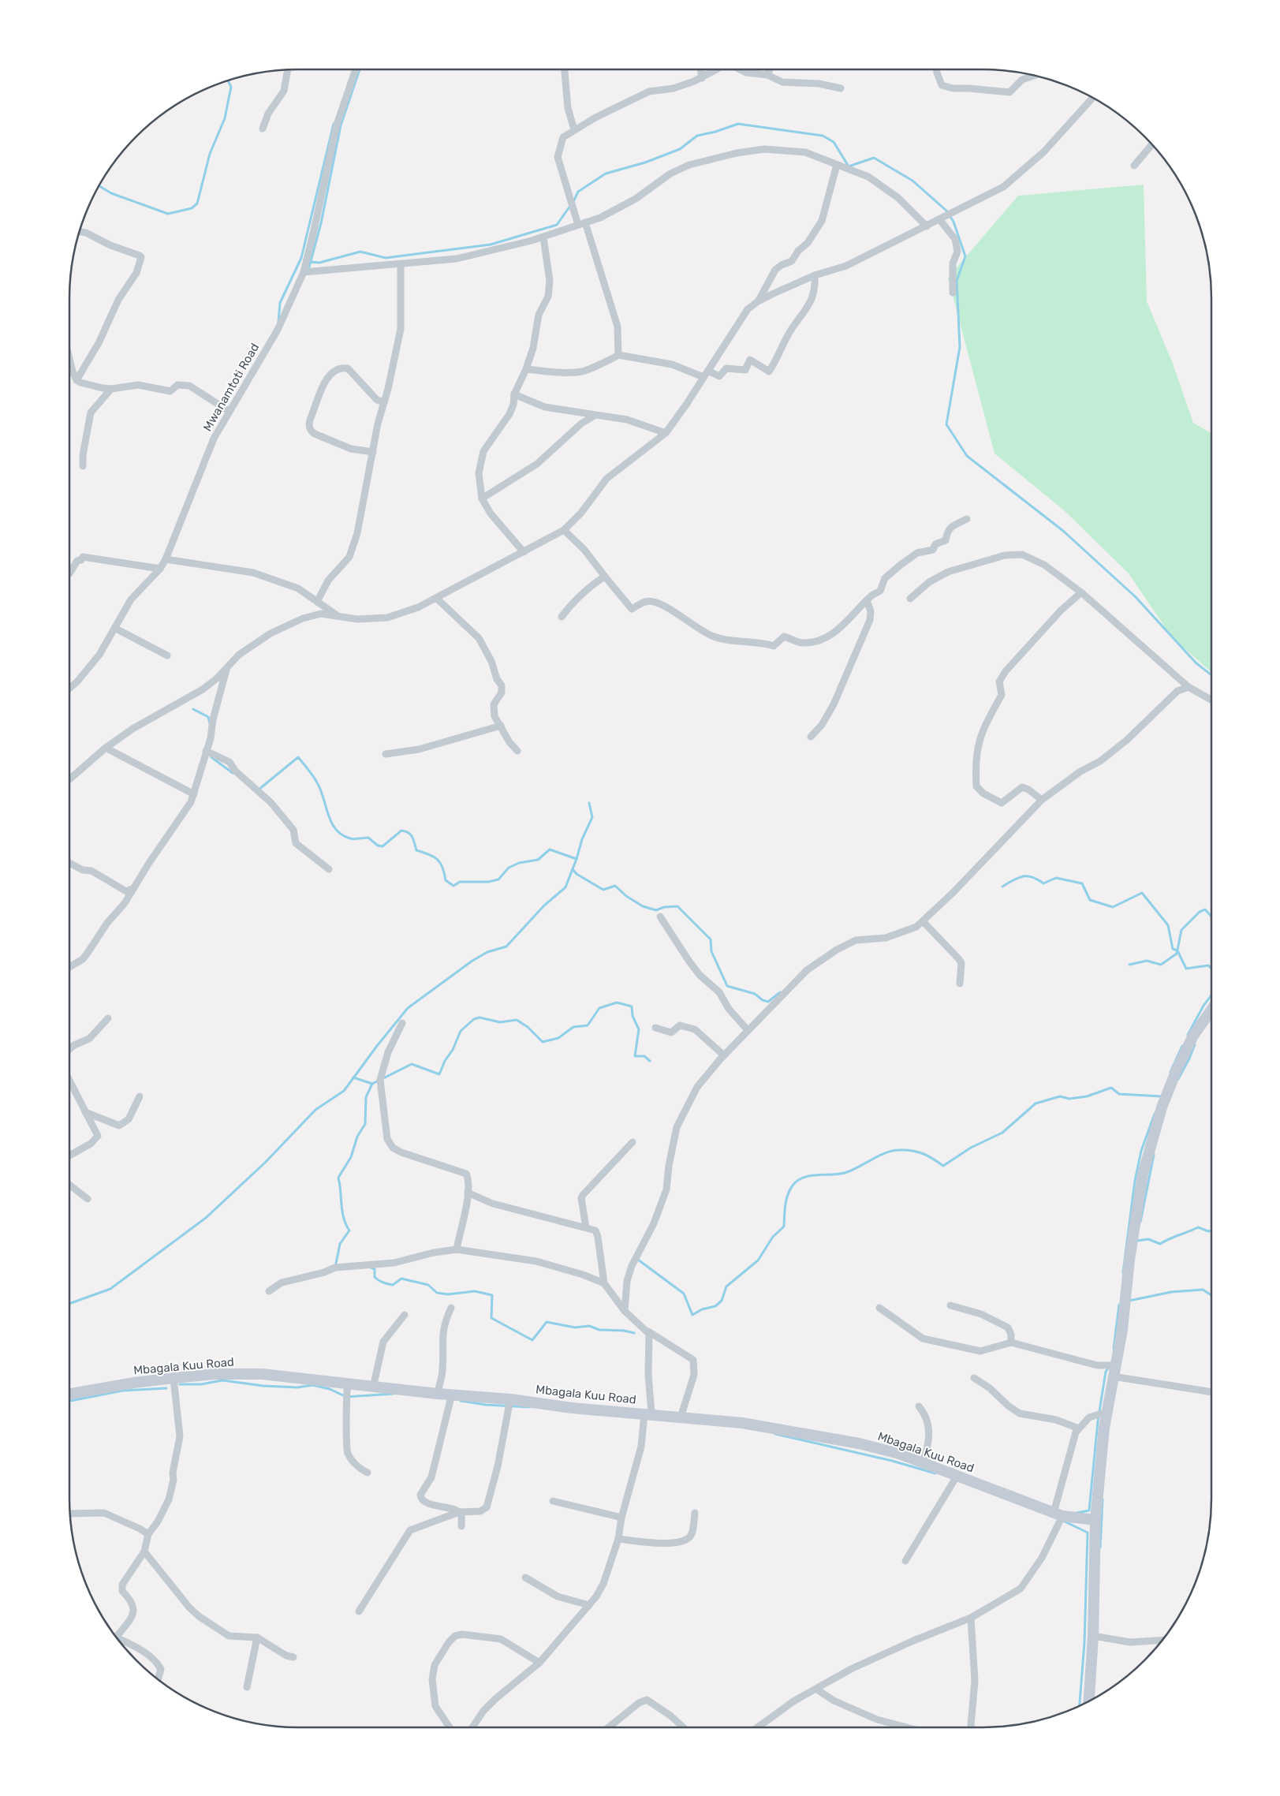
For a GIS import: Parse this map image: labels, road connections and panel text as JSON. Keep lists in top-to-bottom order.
{
  "streets": {
    "street": ["Mwanamtoti Road", "Mbagala Kuu Road"]
  }
}
